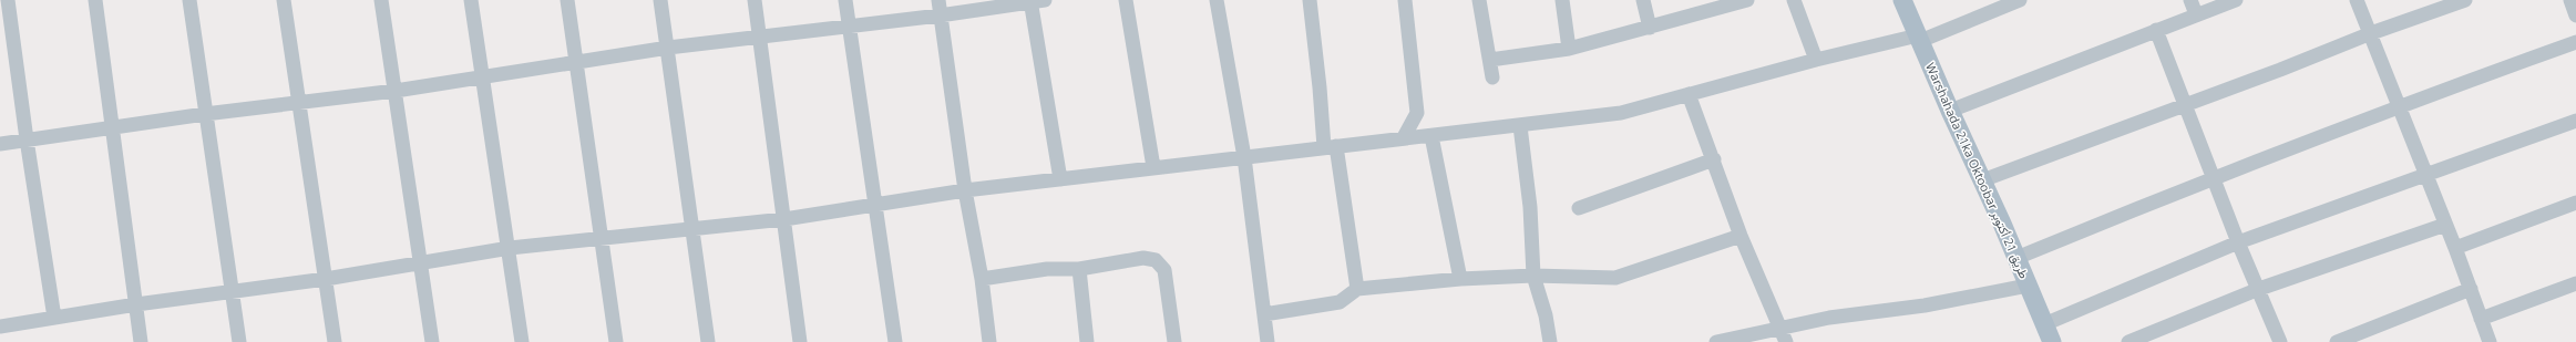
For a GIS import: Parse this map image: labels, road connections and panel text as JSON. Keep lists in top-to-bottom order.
{
  "streets": {
    "main road": ["Warshahada 21ka Oktoobar طريق 21 أكتوبر"]
  }
}
